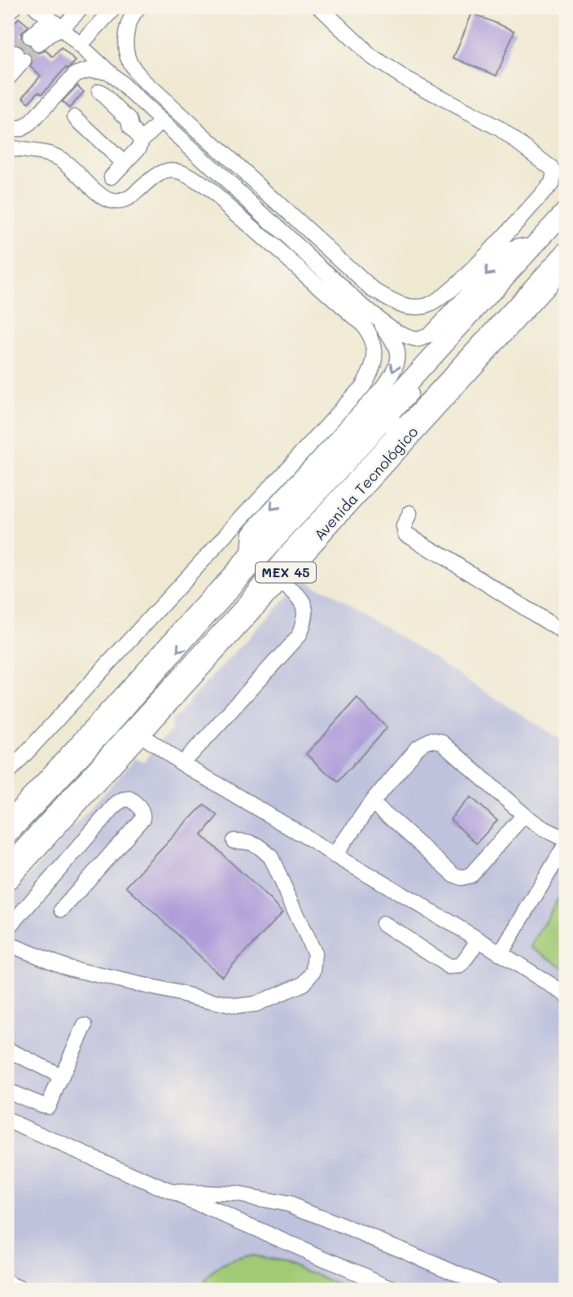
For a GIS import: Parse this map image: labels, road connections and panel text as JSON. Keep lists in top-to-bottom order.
{
  "streets": {
    "main road": ["Avenida Tecnológico", "MEX 45"]
  }
}
